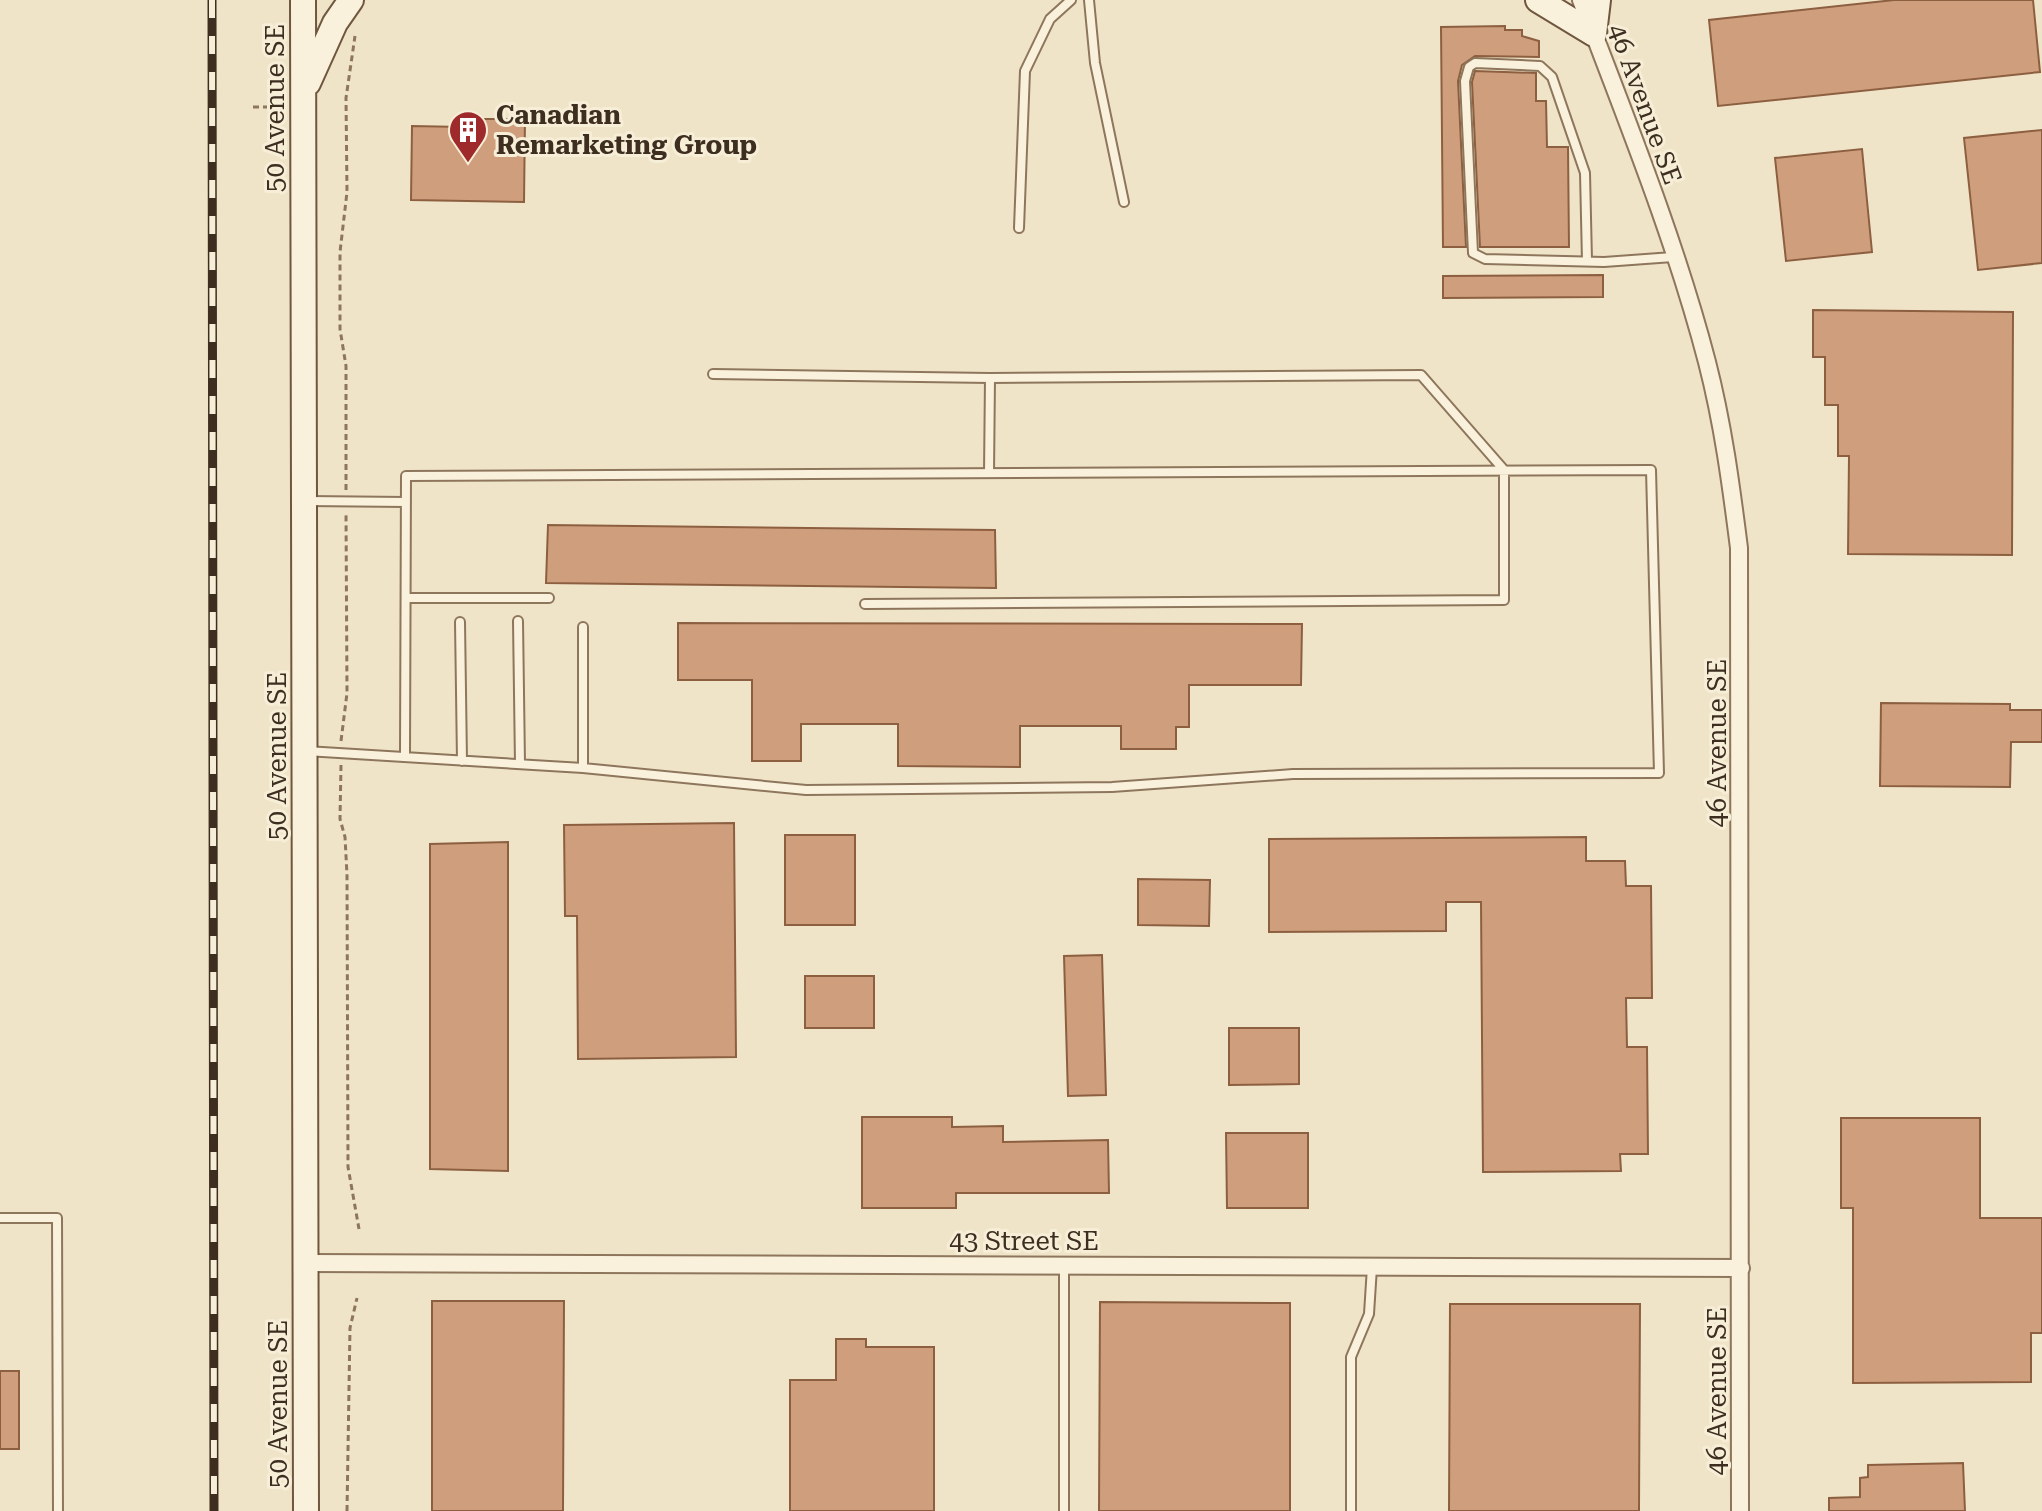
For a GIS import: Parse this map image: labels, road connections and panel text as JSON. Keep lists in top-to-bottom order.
{
  "streets": {
    "street": ["46 Avenue SE", "50 Avenue SE", "43 Street SE"]
  },
  "crossings": [
    ["46 Avenue SE", "43 Street SE"],
    ["50 Avenue SE", "43 Street SE"]
  ],
  "places": {
    "building": ["Canadian Remarketing Group"]
  }
}
